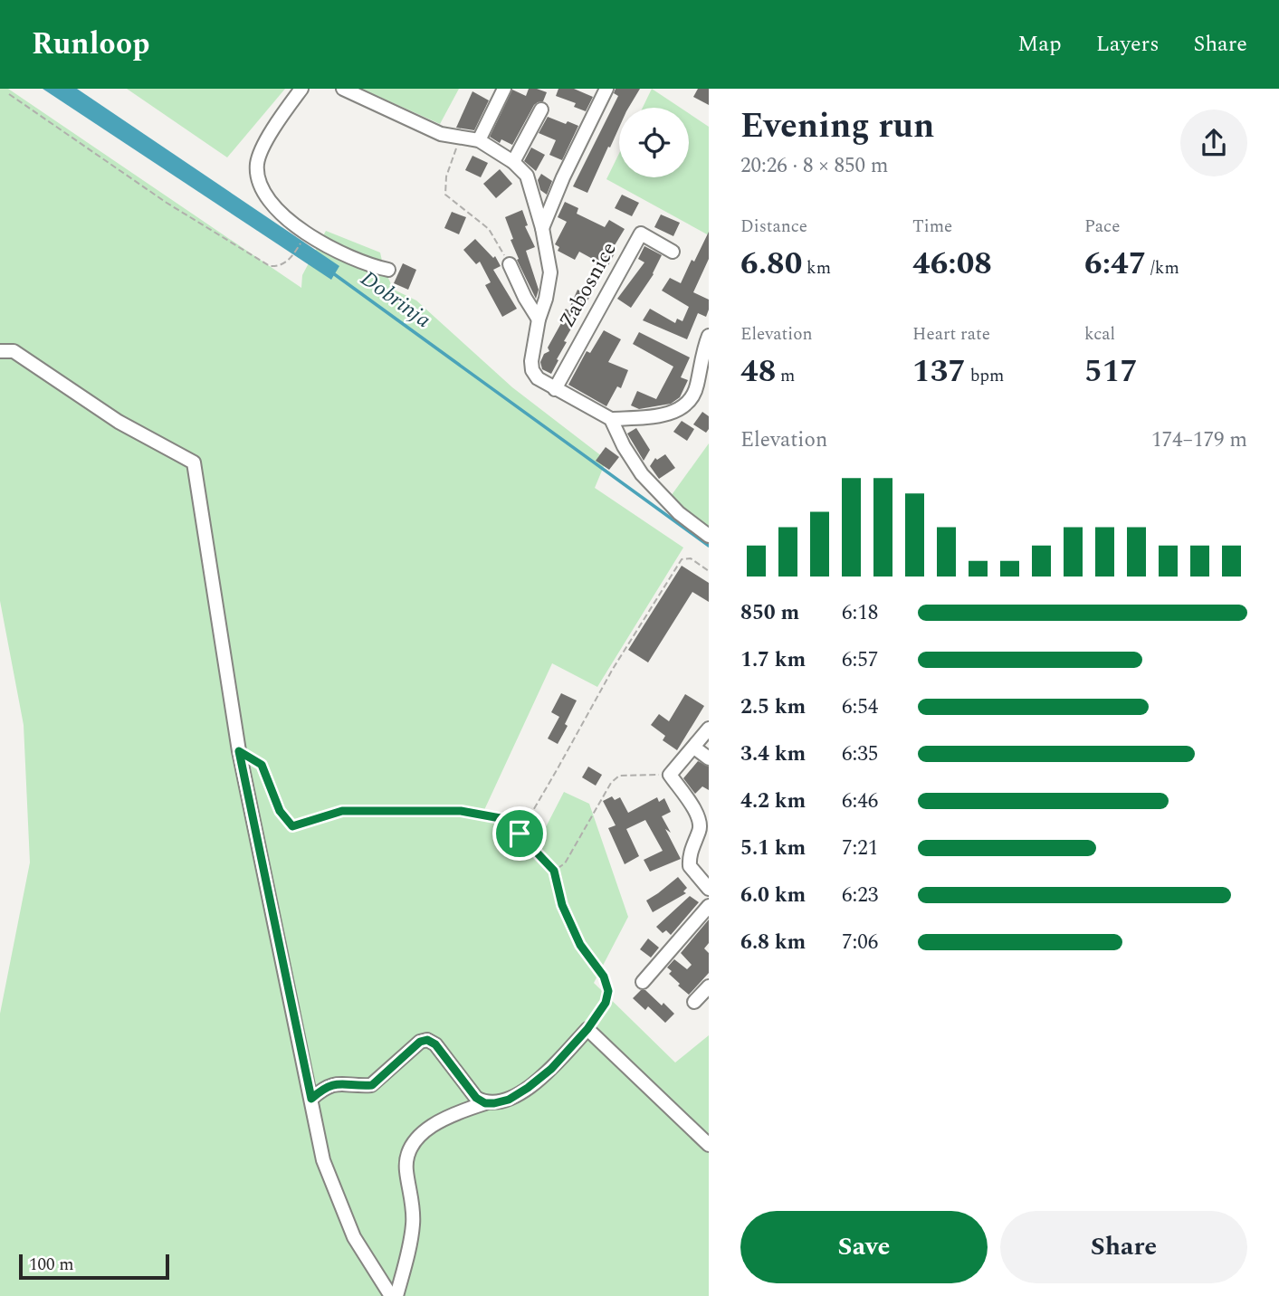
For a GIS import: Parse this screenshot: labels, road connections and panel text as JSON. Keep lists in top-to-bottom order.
{
  "streets": {
    "street": ["Zabosnice"]
  },
  "water": ["Dobrinja"],
  "scale_bar": "100 m",
  "page": {
    "header": "Runloop",
    "nav": ["Map", "Layers", "Share"],
    "heading": ["Evening run", "20:26 · 8 × 850 m"],
    "stats": [
      ["Distance", "6.80 km"],
      ["Time", "46:08"],
      ["Pace", "6:47 /km"],
      ["Elevation", "48 m"],
      ["Heart rate", "137 bpm"],
      ["kcal", "517"]
    ],
    "chart": ["Elevation", "174–179 m"],
    "list": [
      {
        "name": "850 m",
        "note": "6:18"
      },
      {
        "name": "1.7 km",
        "note": "6:57"
      },
      {
        "name": "2.5 km",
        "note": "6:54"
      },
      {
        "name": "3.4 km",
        "note": "6:35"
      },
      {
        "name": "4.2 km",
        "note": "6:46"
      },
      {
        "name": "5.1 km",
        "note": "7:21"
      },
      {
        "name": "6.0 km",
        "note": "6:23"
      },
      {
        "name": "6.8 km",
        "note": "7:06"
      }
    ],
    "buttons": ["Save", "Share"],
    "scale": "100 m"
  }
}
